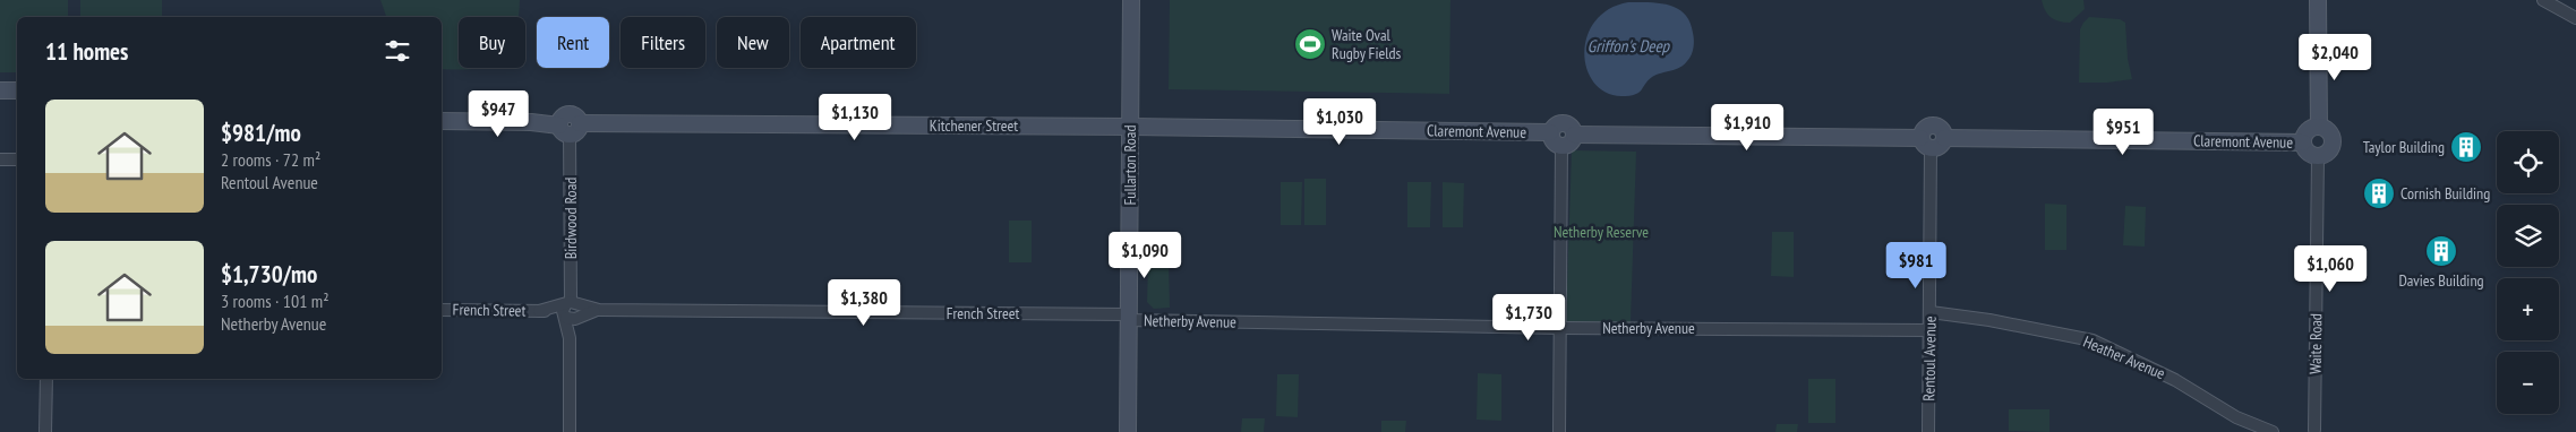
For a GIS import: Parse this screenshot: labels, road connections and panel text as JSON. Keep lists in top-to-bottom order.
{
  "streets": {
    "street": [
      "Kitchener Street",
      "Claremont Avenue",
      "Fullarton Road",
      "Birdwood Road",
      "French Street",
      "Netherby Avenue",
      "Waite Road",
      "Heather Avenue",
      "Rentoul Avenue"
    ]
  },
  "crossings": [
    ["Kitchener Street", "Claremont Avenue"],
    ["Kitchener Street", "Fullarton Road"],
    ["Kitchener Street", "Birdwood Road"],
    ["Claremont Avenue", "Fullarton Road"],
    ["Claremont Avenue", "Waite Road"],
    ["Claremont Avenue", "Rentoul Avenue"],
    ["Fullarton Road", "French Street"],
    ["Fullarton Road", "Netherby Avenue"],
    ["Birdwood Road", "French Street"],
    ["French Street", "Netherby Avenue"],
    ["Netherby Avenue", "Rentoul Avenue"],
    ["Heather Avenue", "Rentoul Avenue"]
  ],
  "water": ["Griffon's Deep"],
  "parks": ["Netherby Reserve"],
  "places": {
    "sports": ["Waite Oval Rugby Fields"],
    "building": ["Taylor Building", "Cornish Building", "Davies Building"]
  },
  "page": {
    "chip": [
      "Buy",
      "Rent",
      "Filters",
      "New",
      "Apartment"
    ],
    "heading": "11 homes",
    "price": [
      "$2,040",
      "$947",
      "$1,130",
      "$1,030",
      "$1,910",
      "$951",
      "$1,090",
      "$981",
      "$1,060",
      "$1,380",
      "$1,730"
    ],
    "list": [
      {
        "name": "$981/mo",
        "note": "2 rooms · 72 m² · Rentoul Avenue"
      },
      {
        "name": "$1,730/mo",
        "note": "3 rooms · 101 m² · Netherby Avenue"
      }
    ],
    "map_buttons": ["+", "−"]
  }
}
